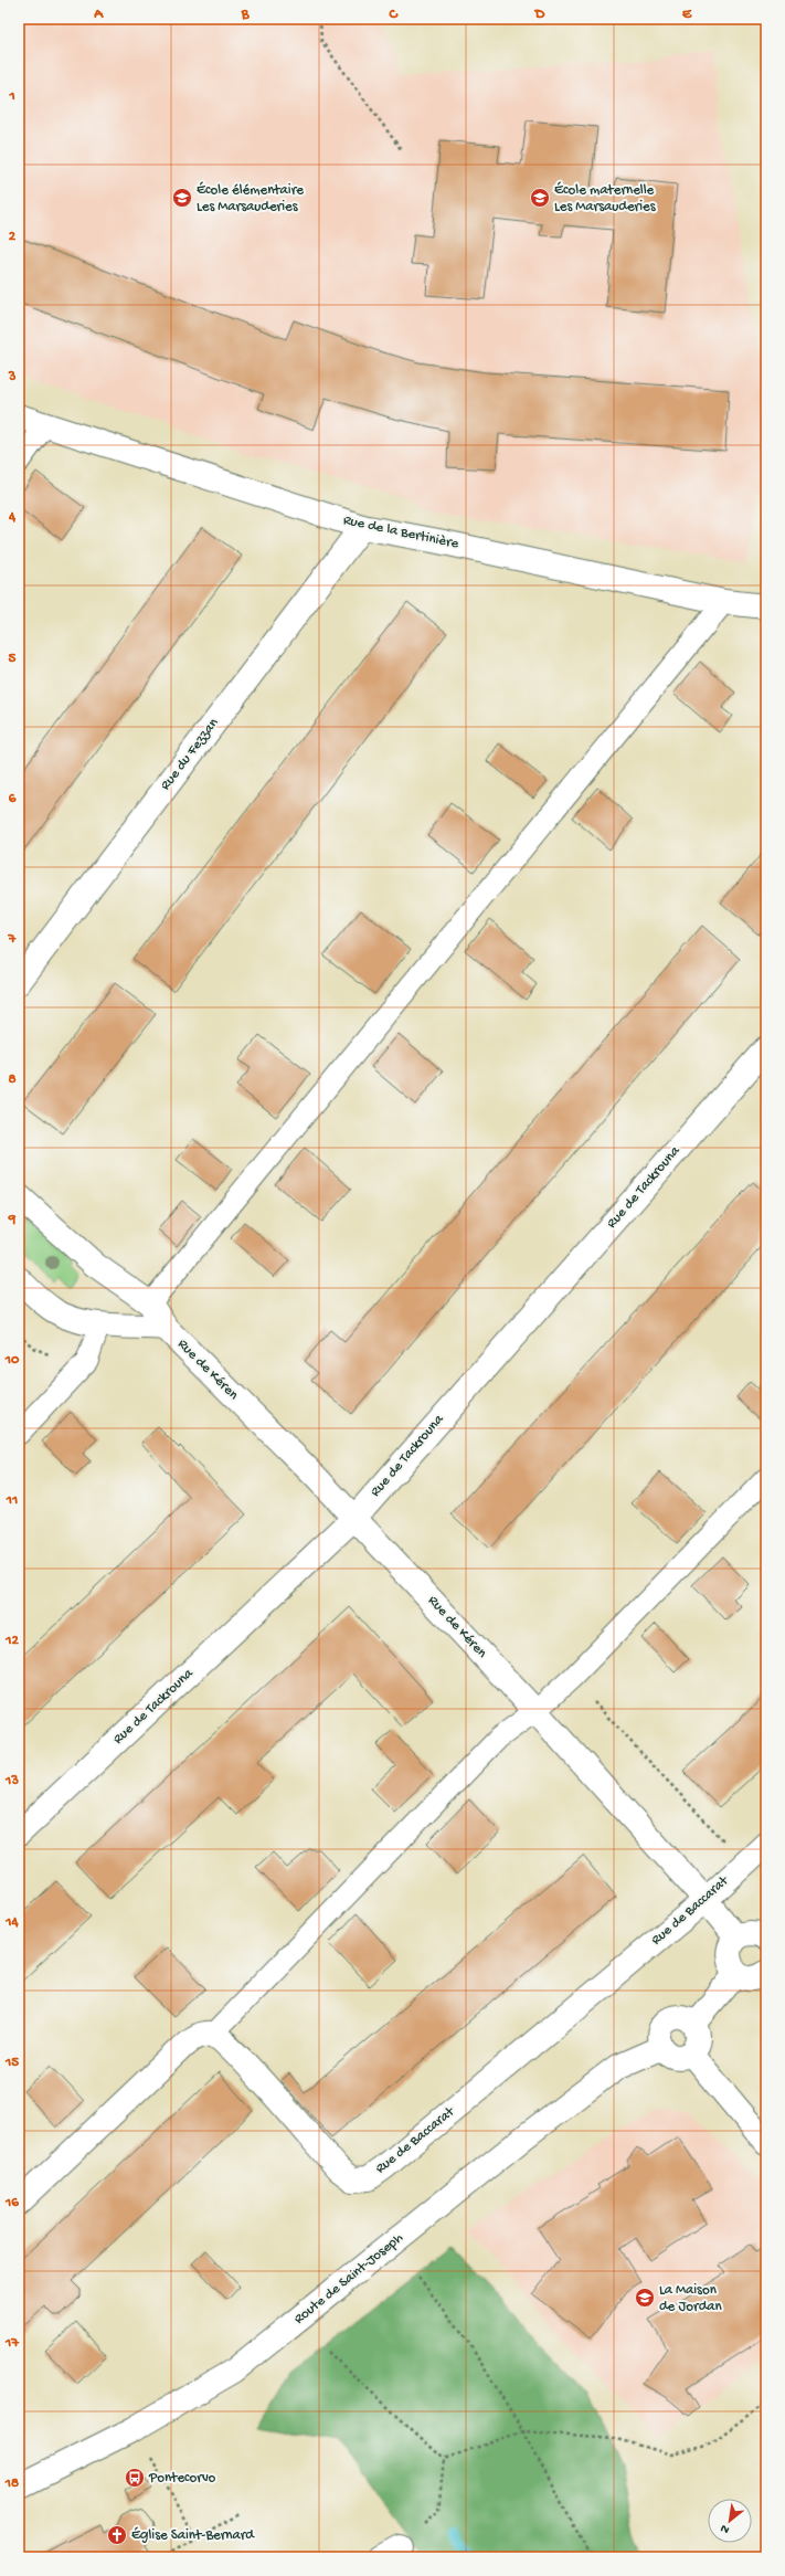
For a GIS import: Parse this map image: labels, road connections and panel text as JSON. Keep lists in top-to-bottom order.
{
  "streets": {
    "street": [
      "Rue de la Bertinière",
      "Rue du Fezzan",
      "Rue de Tackrouna",
      "Rue de Kéren",
      "Rue de Baccarat",
      "Route de Saint-Joseph"
    ]
  },
  "crossings": [
    ["Rue de la Bertinière", "Rue du Fezzan"],
    ["Rue de Tackrouna", "Rue de Kéren"],
    ["Rue de Kéren", "Rue de Baccarat"]
  ],
  "places": {
    "school or university": ["École élémentaire Les Marsauderies", "École maternelle Les Marsauderies", "La Maison de Jordan"],
    "bus stop": ["Pontecorvo"],
    "church": ["Église Saint-Bernard"]
  },
  "north": "bottom left",
  "grid": {
    "columns": [
      "A",
      "B",
      "C",
      "D",
      "E"
    ],
    "rows": [
      "1",
      "2",
      "3",
      "4",
      "5",
      "6",
      "7",
      "8",
      "9",
      "10",
      "11",
      "12",
      "13",
      "14",
      "15",
      "16",
      "17",
      "18"
    ]
  }
}
